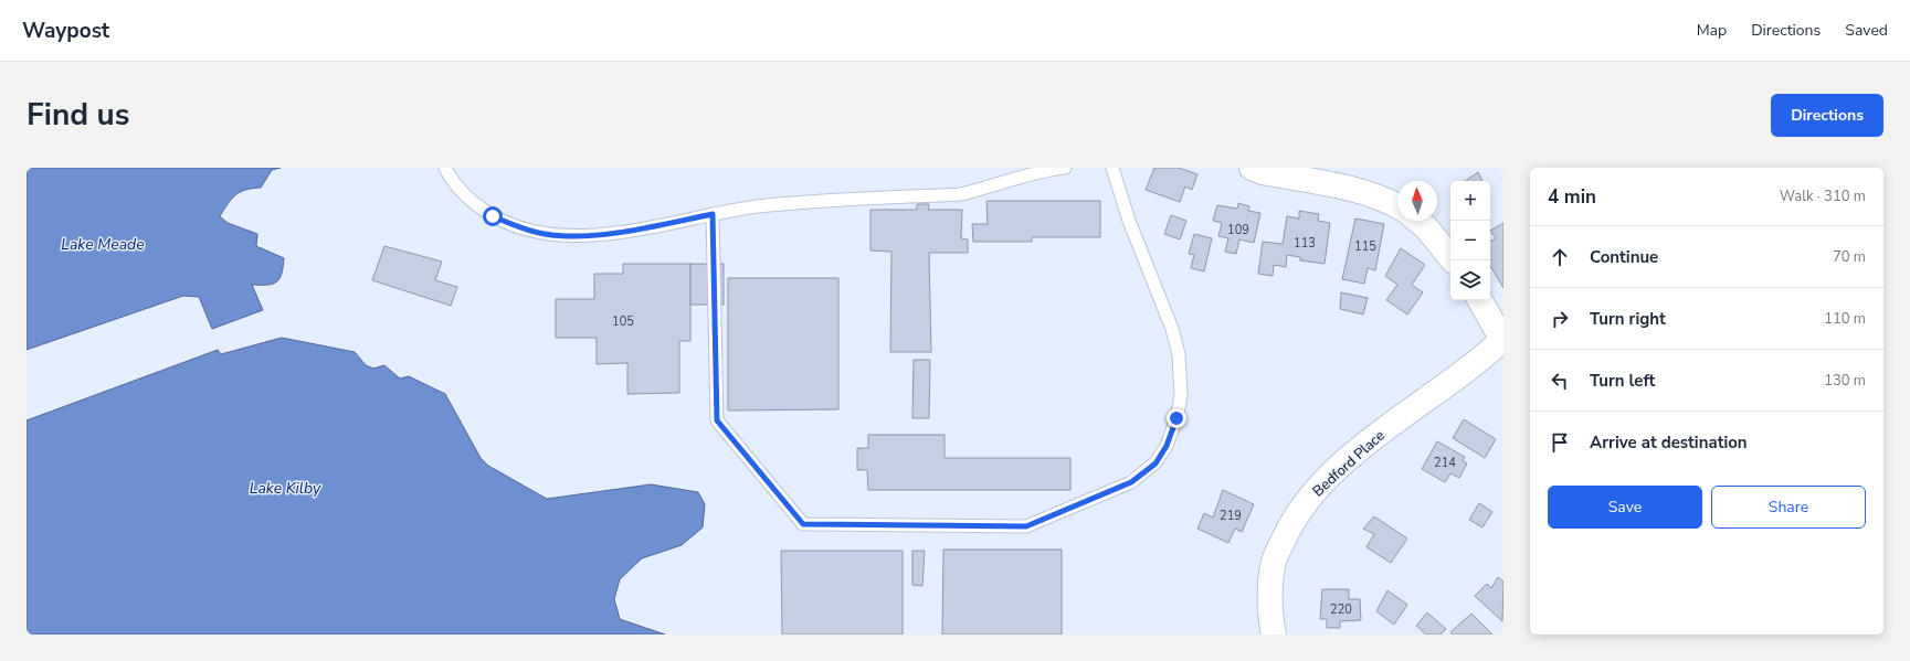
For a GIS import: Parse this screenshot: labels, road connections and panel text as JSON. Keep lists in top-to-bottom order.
{
  "streets": {
    "street": ["Bedford Place"]
  },
  "water": ["Lake Meade", "Lake Kilby"],
  "house_numbers": [
    "109",
    "113",
    "115",
    "105",
    "214",
    "219",
    "220"
  ],
  "north": "top",
  "page": {
    "header": "Waypost",
    "nav": ["Map", "Directions", "Saved"],
    "title": "Find us",
    "buttons": [
      "Directions",
      ["Save", "Share"]
    ],
    "heading": ["4 min", "Walk · 310 m"],
    "map_buttons": ["+", "−"],
    "list": [
      ["Continue", "70 m"],
      ["Turn right", "110 m"],
      ["Turn left", "130 m"],
      "Arrive at destination"
    ]
  }
}
